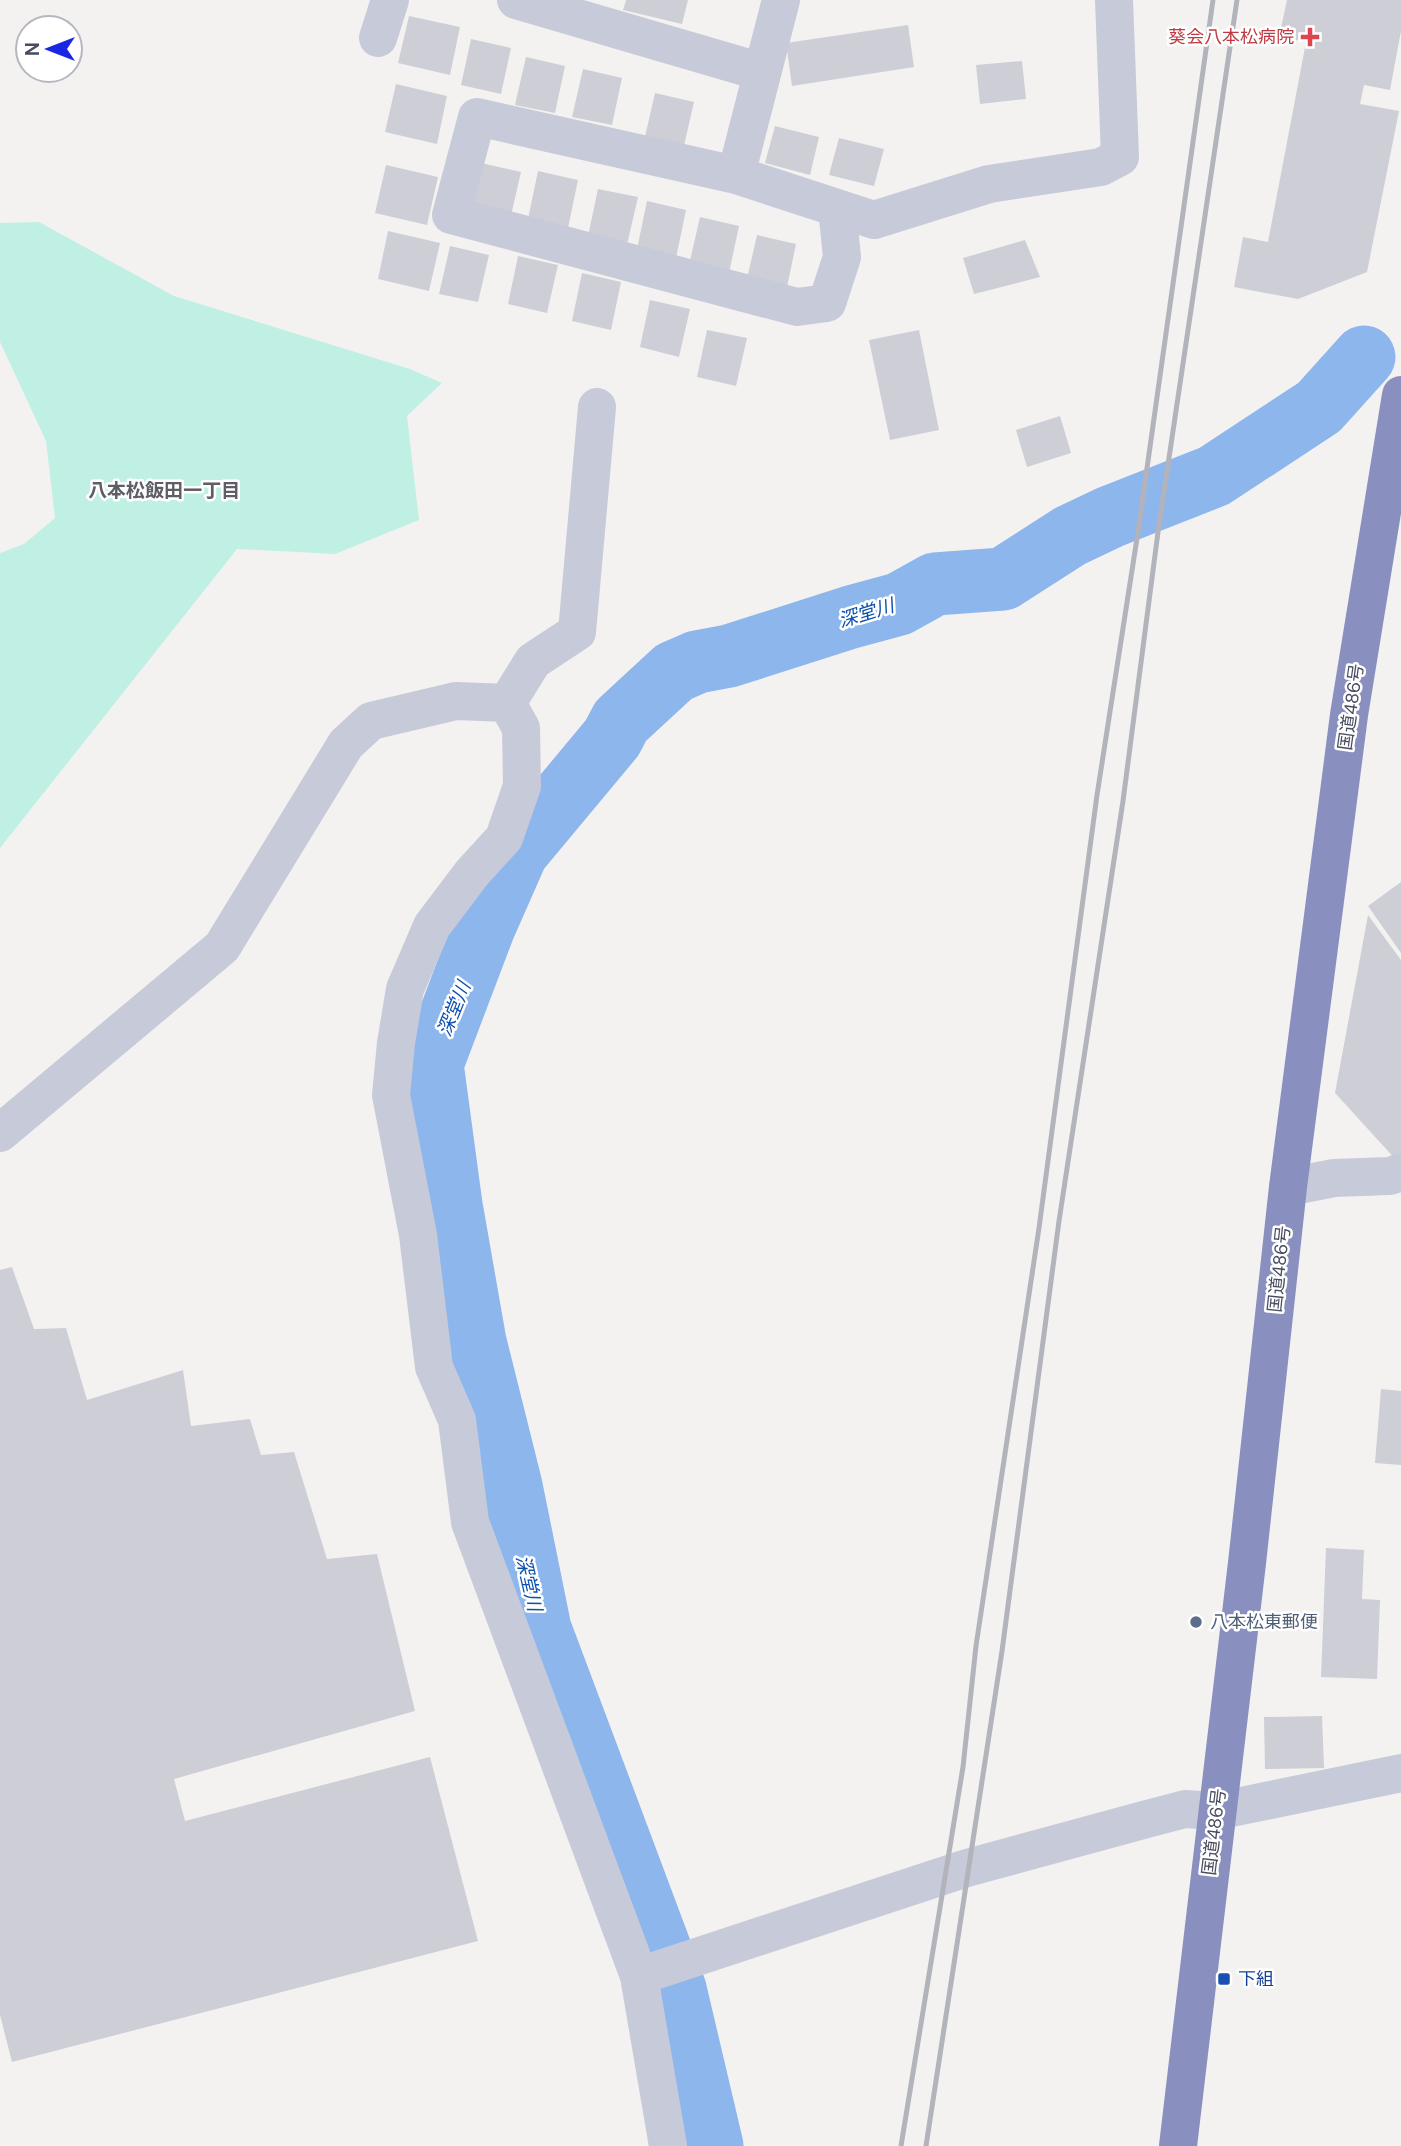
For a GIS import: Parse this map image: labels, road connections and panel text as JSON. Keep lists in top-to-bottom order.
{
  "streets": {
    "highway": ["国道486号"]
  },
  "districts": ["八本松飯田一丁目"],
  "water": ["深堂川"],
  "places": {
    "health": ["葵会八本松病院"],
    "other": ["八本松東郵便"],
    "transit": ["下組"]
  },
  "north": "left"
}
